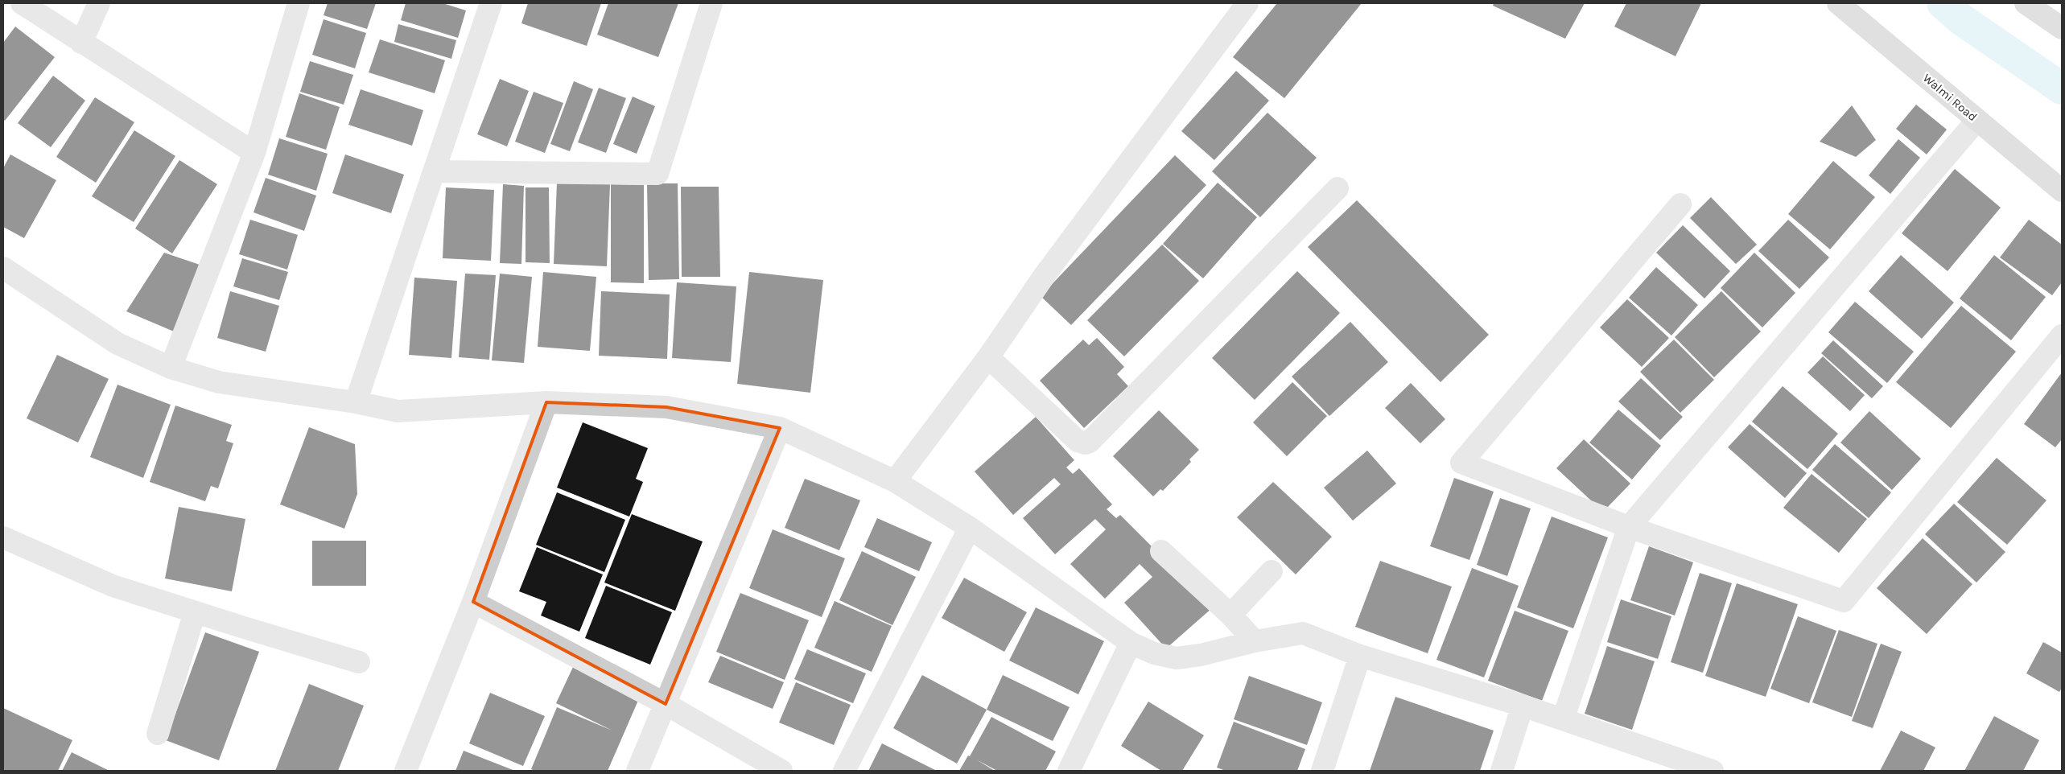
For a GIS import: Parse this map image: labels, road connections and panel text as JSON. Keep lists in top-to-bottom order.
{
  "streets": {
    "street": ["Walmi Road"]
  }
}
